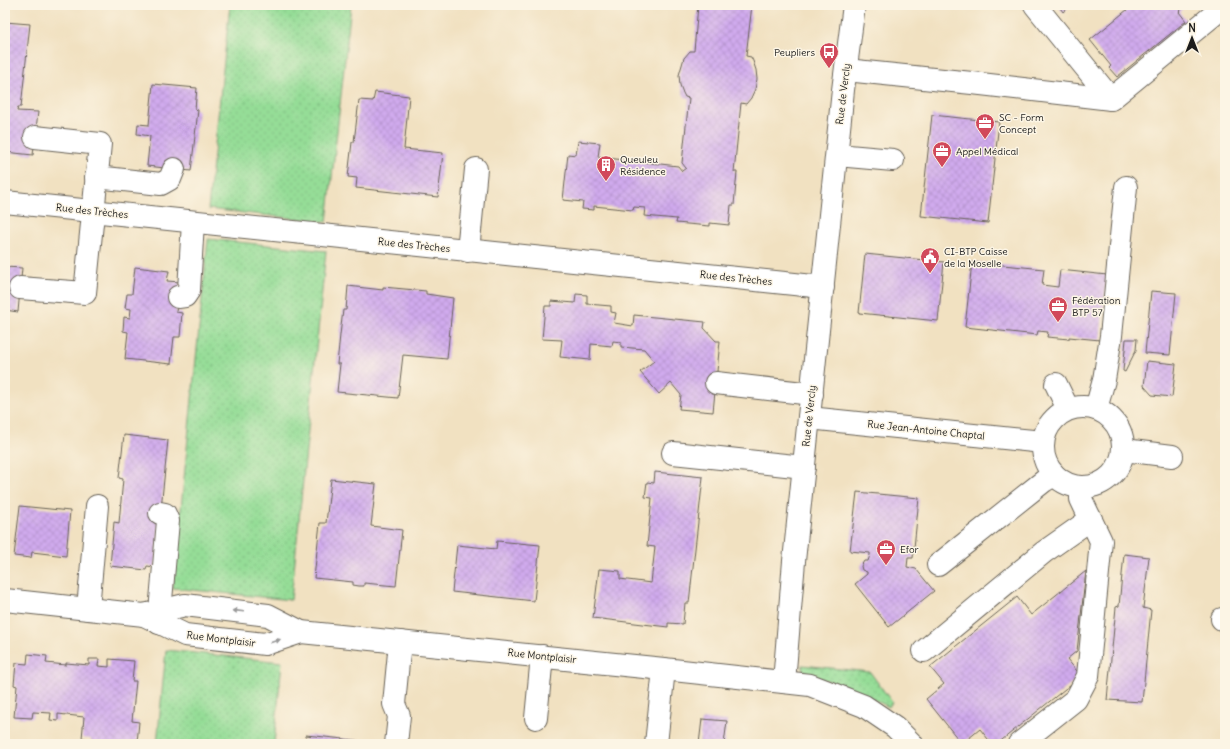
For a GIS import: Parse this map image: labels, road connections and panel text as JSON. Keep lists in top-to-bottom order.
{
  "streets": {
    "street": [
      "Rue de Vercly",
      "Rue des Trèches",
      "Rue Jean-Antoine Chaptal",
      "Rue Montplaisir"
    ]
  },
  "crossings": [
    ["Rue de Vercly", "Rue des Trèches"],
    ["Rue de Vercly", "Rue Jean-Antoine Chaptal"],
    ["Rue de Vercly", "Rue Montplaisir"]
  ],
  "places": {
    "bus stop": ["Peupliers"],
    "office": [
      "SC - Form Concept",
      "Appel Médical",
      "Fédération BTP 57",
      "Efor"
    ],
    "building": ["Queuleu Résidence"],
    "public building": ["CI-BTP Caisse de la Moselle"]
  },
  "north": "top"
}
